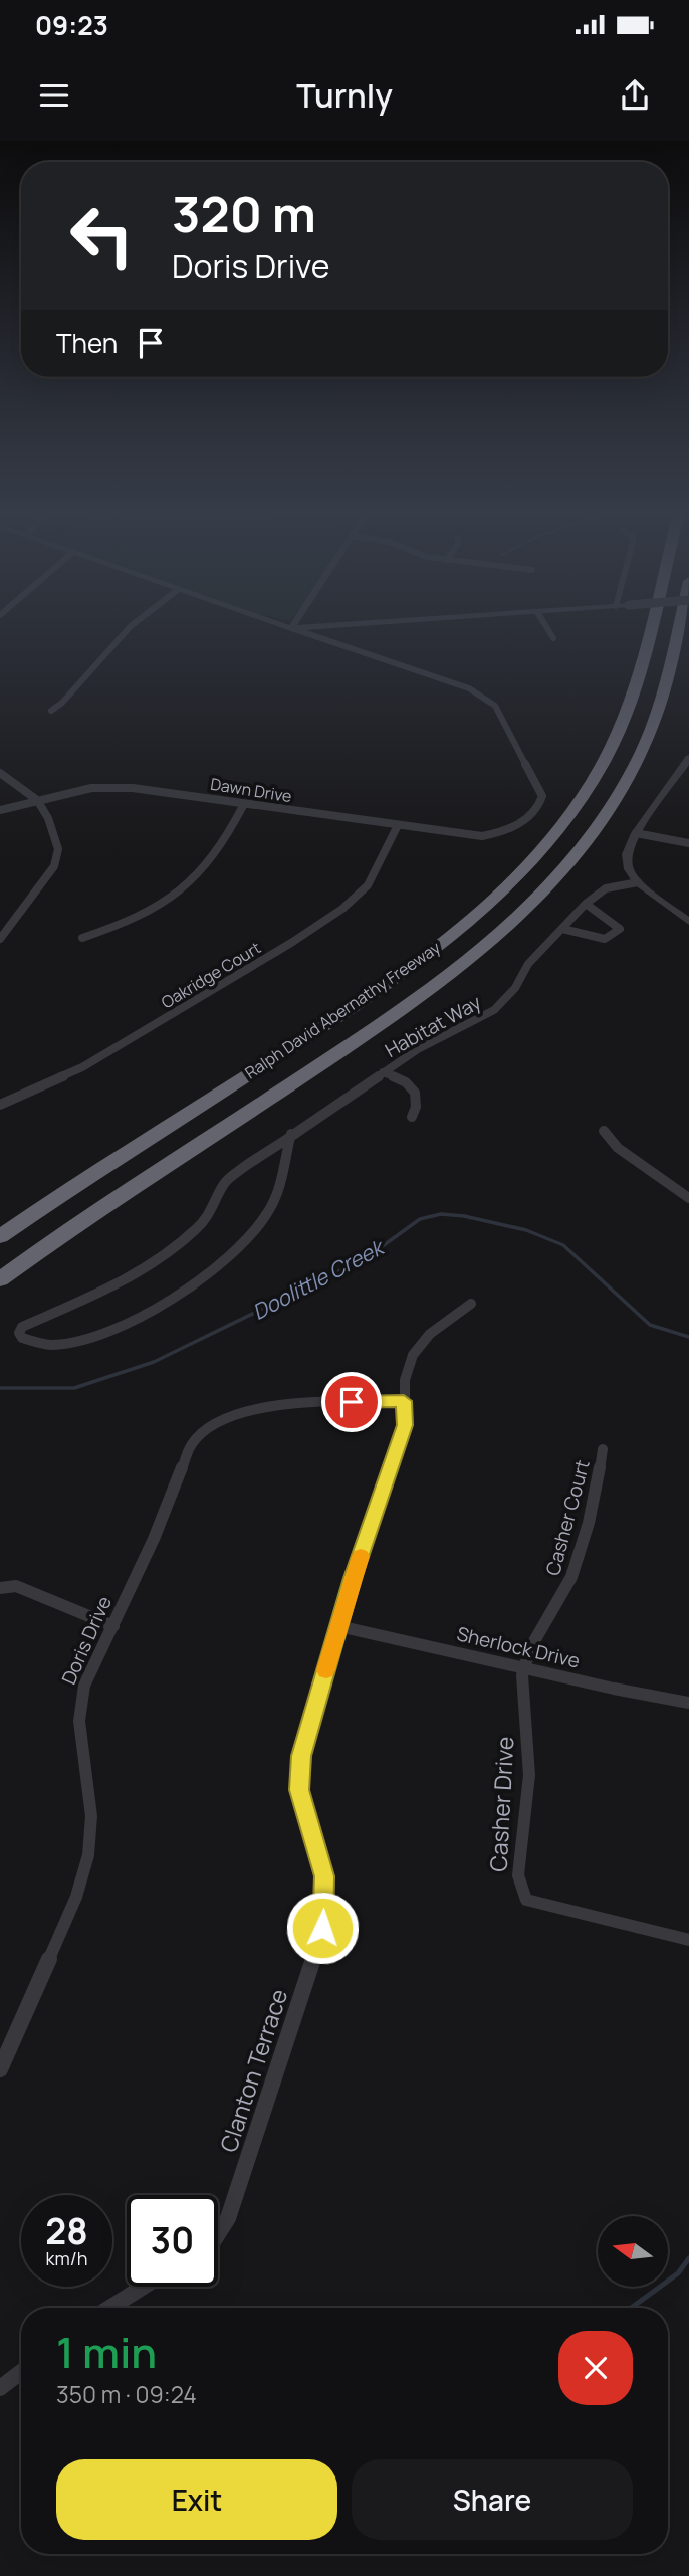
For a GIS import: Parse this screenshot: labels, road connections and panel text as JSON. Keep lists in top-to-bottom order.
{
  "streets": {
    "highway": ["Ralph David Abernathy Freeway"],
    "street": [
      "Dawn Drive",
      "Oakridge Court",
      "Habitat Way",
      "Casher Court",
      "Doris Drive",
      "Sherlock Drive",
      "Casher Drive",
      "Clanton Terrace"
    ]
  },
  "crossings": [
    ["Dawn Drive", "Oakridge Court"],
    ["Casher Court", "Sherlock Drive"],
    ["Casher Court", "Casher Drive"],
    ["Doris Drive", "Clanton Terrace"],
    ["Sherlock Drive", "Casher Drive"],
    ["Sherlock Drive", "Clanton Terrace"]
  ],
  "water": ["Doolittle Creek"],
  "north": "left",
  "page": {
    "status": "09:23",
    "header": "Turnly",
    "turn": ["320 m", "Doris Drive"],
    "then": "Then",
    "speed": "28 km/h",
    "limit": "30",
    "heading": ["1 min", "350 m · 09:24"],
    "buttons": ["Exit", "Share"]
  }
}
